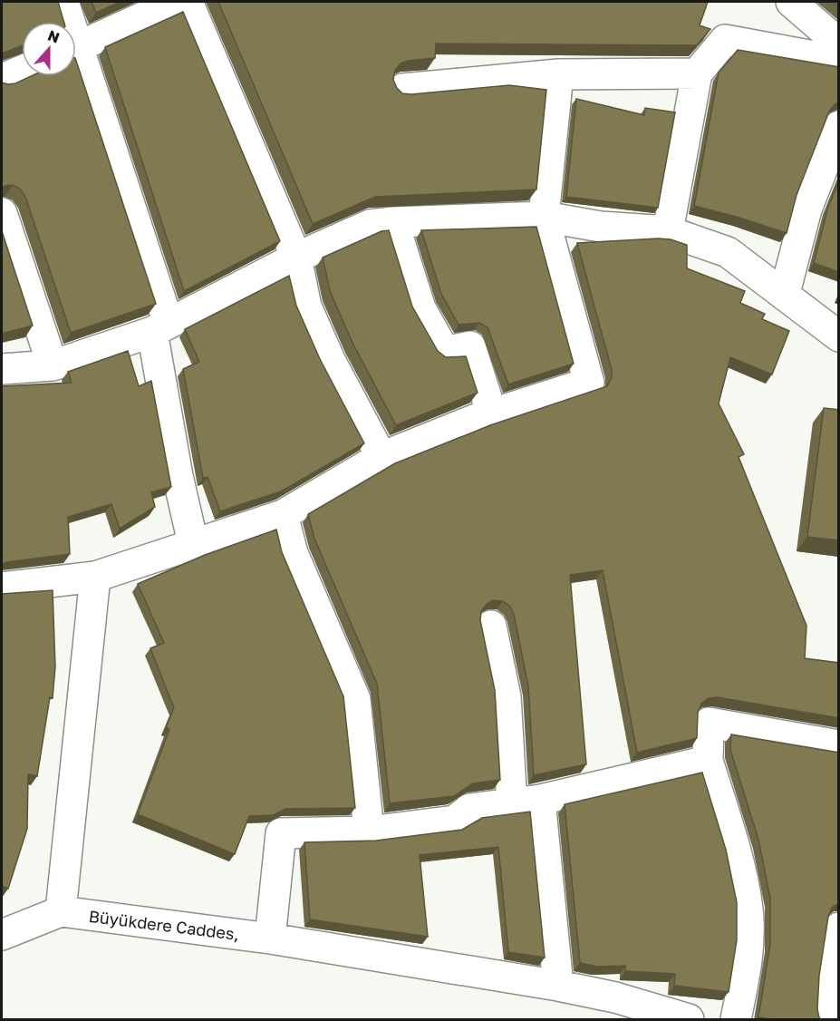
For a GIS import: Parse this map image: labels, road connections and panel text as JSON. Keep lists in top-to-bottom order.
{
  "streets": {
    "street": ["Büyükdere Caddes,"]
  },
  "north": "top"
}
